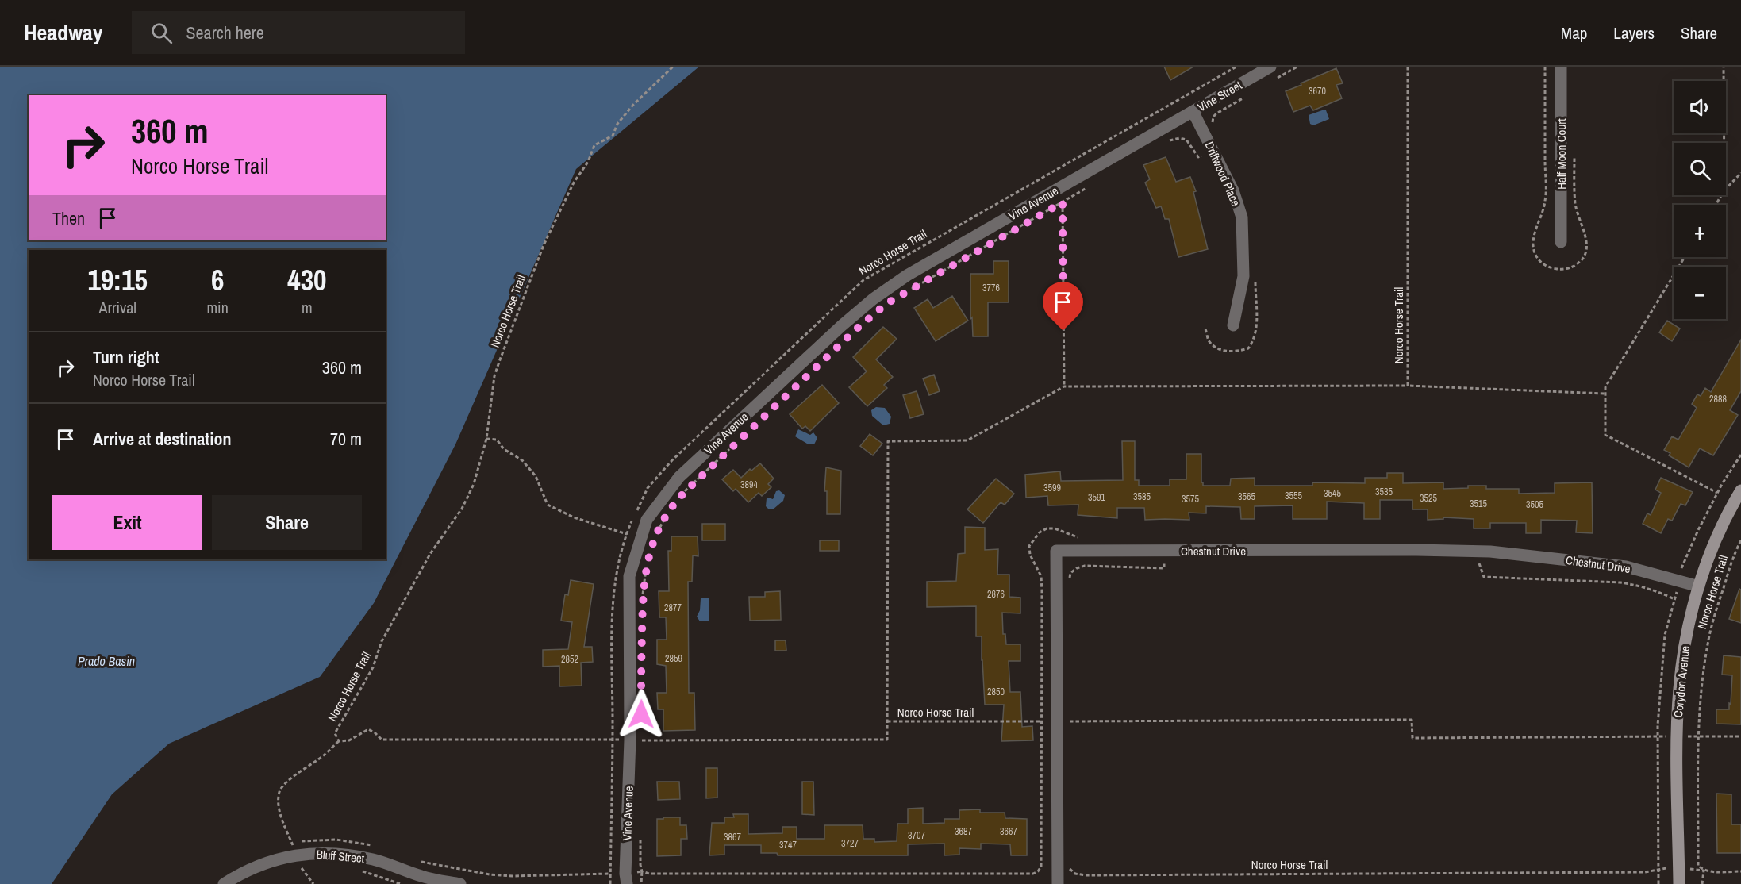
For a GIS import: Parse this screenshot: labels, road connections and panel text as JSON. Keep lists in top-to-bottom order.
{
  "streets": {
    "main road": ["Corydon Avenue"],
    "street": [
      "Vine Street",
      "Half Moon Court",
      "Driftwood Place",
      "Vine Avenue",
      "Chestnut Drive",
      "Bluff Street"
    ],
    "path": ["Norco Horse Trail"]
  },
  "crossings": [
    ["Vine Street", "Driftwood Place"],
    ["Vine Street", "Vine Avenue"],
    ["Driftwood Place", "Vine Avenue"],
    ["Vine Avenue", "Norco Horse Trail"],
    ["Norco Horse Trail", "Chestnut Drive"],
    ["Norco Horse Trail", "Corydon Avenue"],
    ["Norco Horse Trail", "Bluff Street"],
    ["Chestnut Drive", "Corydon Avenue"]
  ],
  "water": ["Prado Basin"],
  "house_numbers": [
    "3670",
    "3776",
    "2888",
    "3894",
    "3599",
    "3535",
    "3545",
    "3555",
    "3585",
    "3565",
    "3591",
    "3525",
    "3575",
    "3515",
    "3505",
    "2876",
    "2877",
    "2859",
    "2852",
    "2850",
    "3687",
    "3667",
    "3707",
    "3867",
    "3727",
    "3747"
  ],
  "page": {
    "header": "Headway",
    "search": "Search here",
    "nav": ["Map", "Layers", "Share"],
    "map_buttons": ["+", "−"],
    "turn": ["360 m", "Norco Horse Trail"],
    "then": "Then",
    "eta": [
      "19:15",
      "Arrival",
      "6",
      "min",
      "430",
      "m"
    ],
    "list": [
      {
        "name": "Turn right",
        "note": "Norco Horse Trail",
        "value": "360 m"
      },
      {
        "name": "Arrive at destination",
        "value": "70 m"
      }
    ],
    "buttons": ["Exit", "Share"]
  }
}
